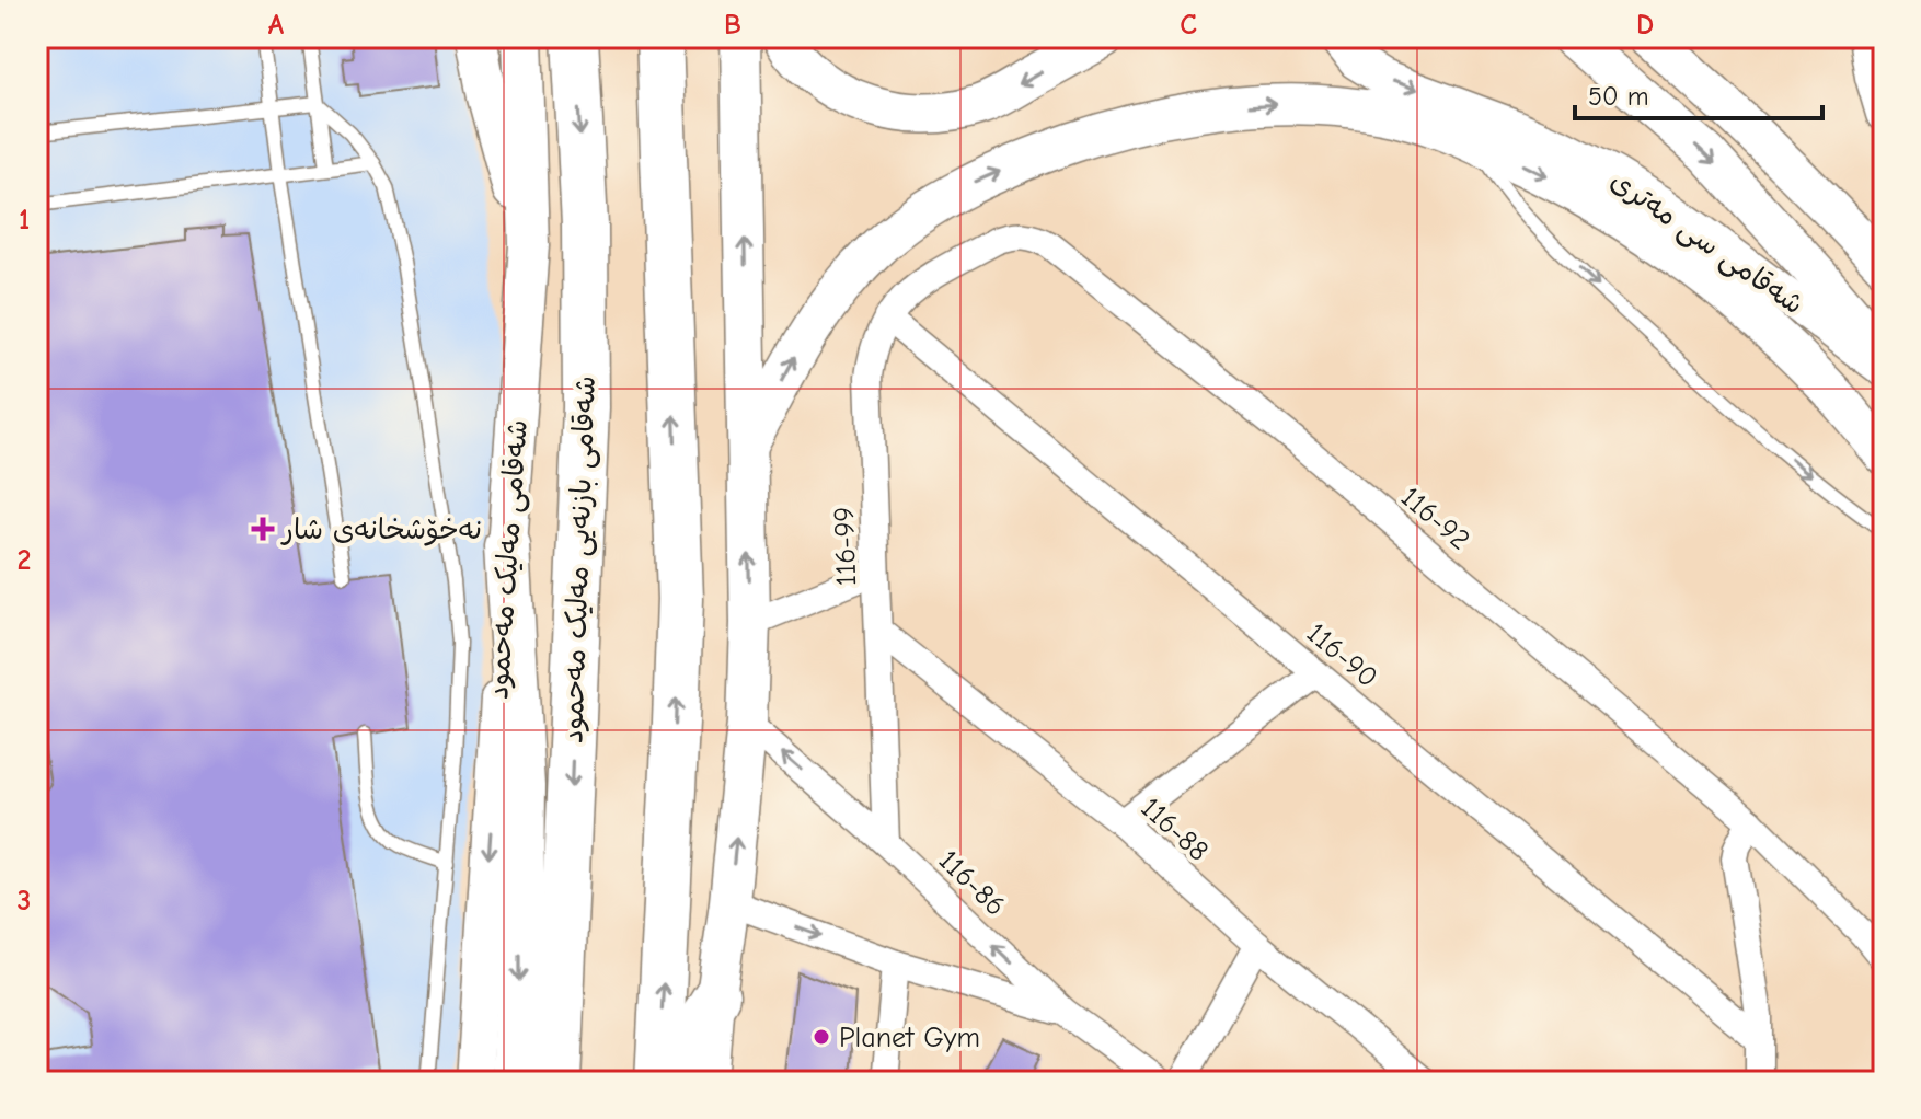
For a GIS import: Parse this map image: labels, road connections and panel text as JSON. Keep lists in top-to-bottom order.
{
  "streets": {
    "highway": ["شەقامی بازنەیی مەلیک مەحمود"],
    "main road": ["شەقامی سی مەتری", "شەقامی مەلیک مەحمود"],
    "street": [
      "116-92",
      "116-99",
      "116-90",
      "116-88",
      "116-86"
    ]
  },
  "crossings": [
    ["116-92", "116-99"],
    ["116-99", "116-90"],
    ["116-99", "116-88"],
    ["116-99", "116-86"]
  ],
  "places": {
    "health": ["نەخۆشخانەی شار"],
    "other": ["Planet Gym"]
  },
  "scale_bar": "50 m",
  "grid": {
    "columns": [
      "A",
      "B",
      "C",
      "D"
    ],
    "rows": ["1", "2", "3"]
  }
}
